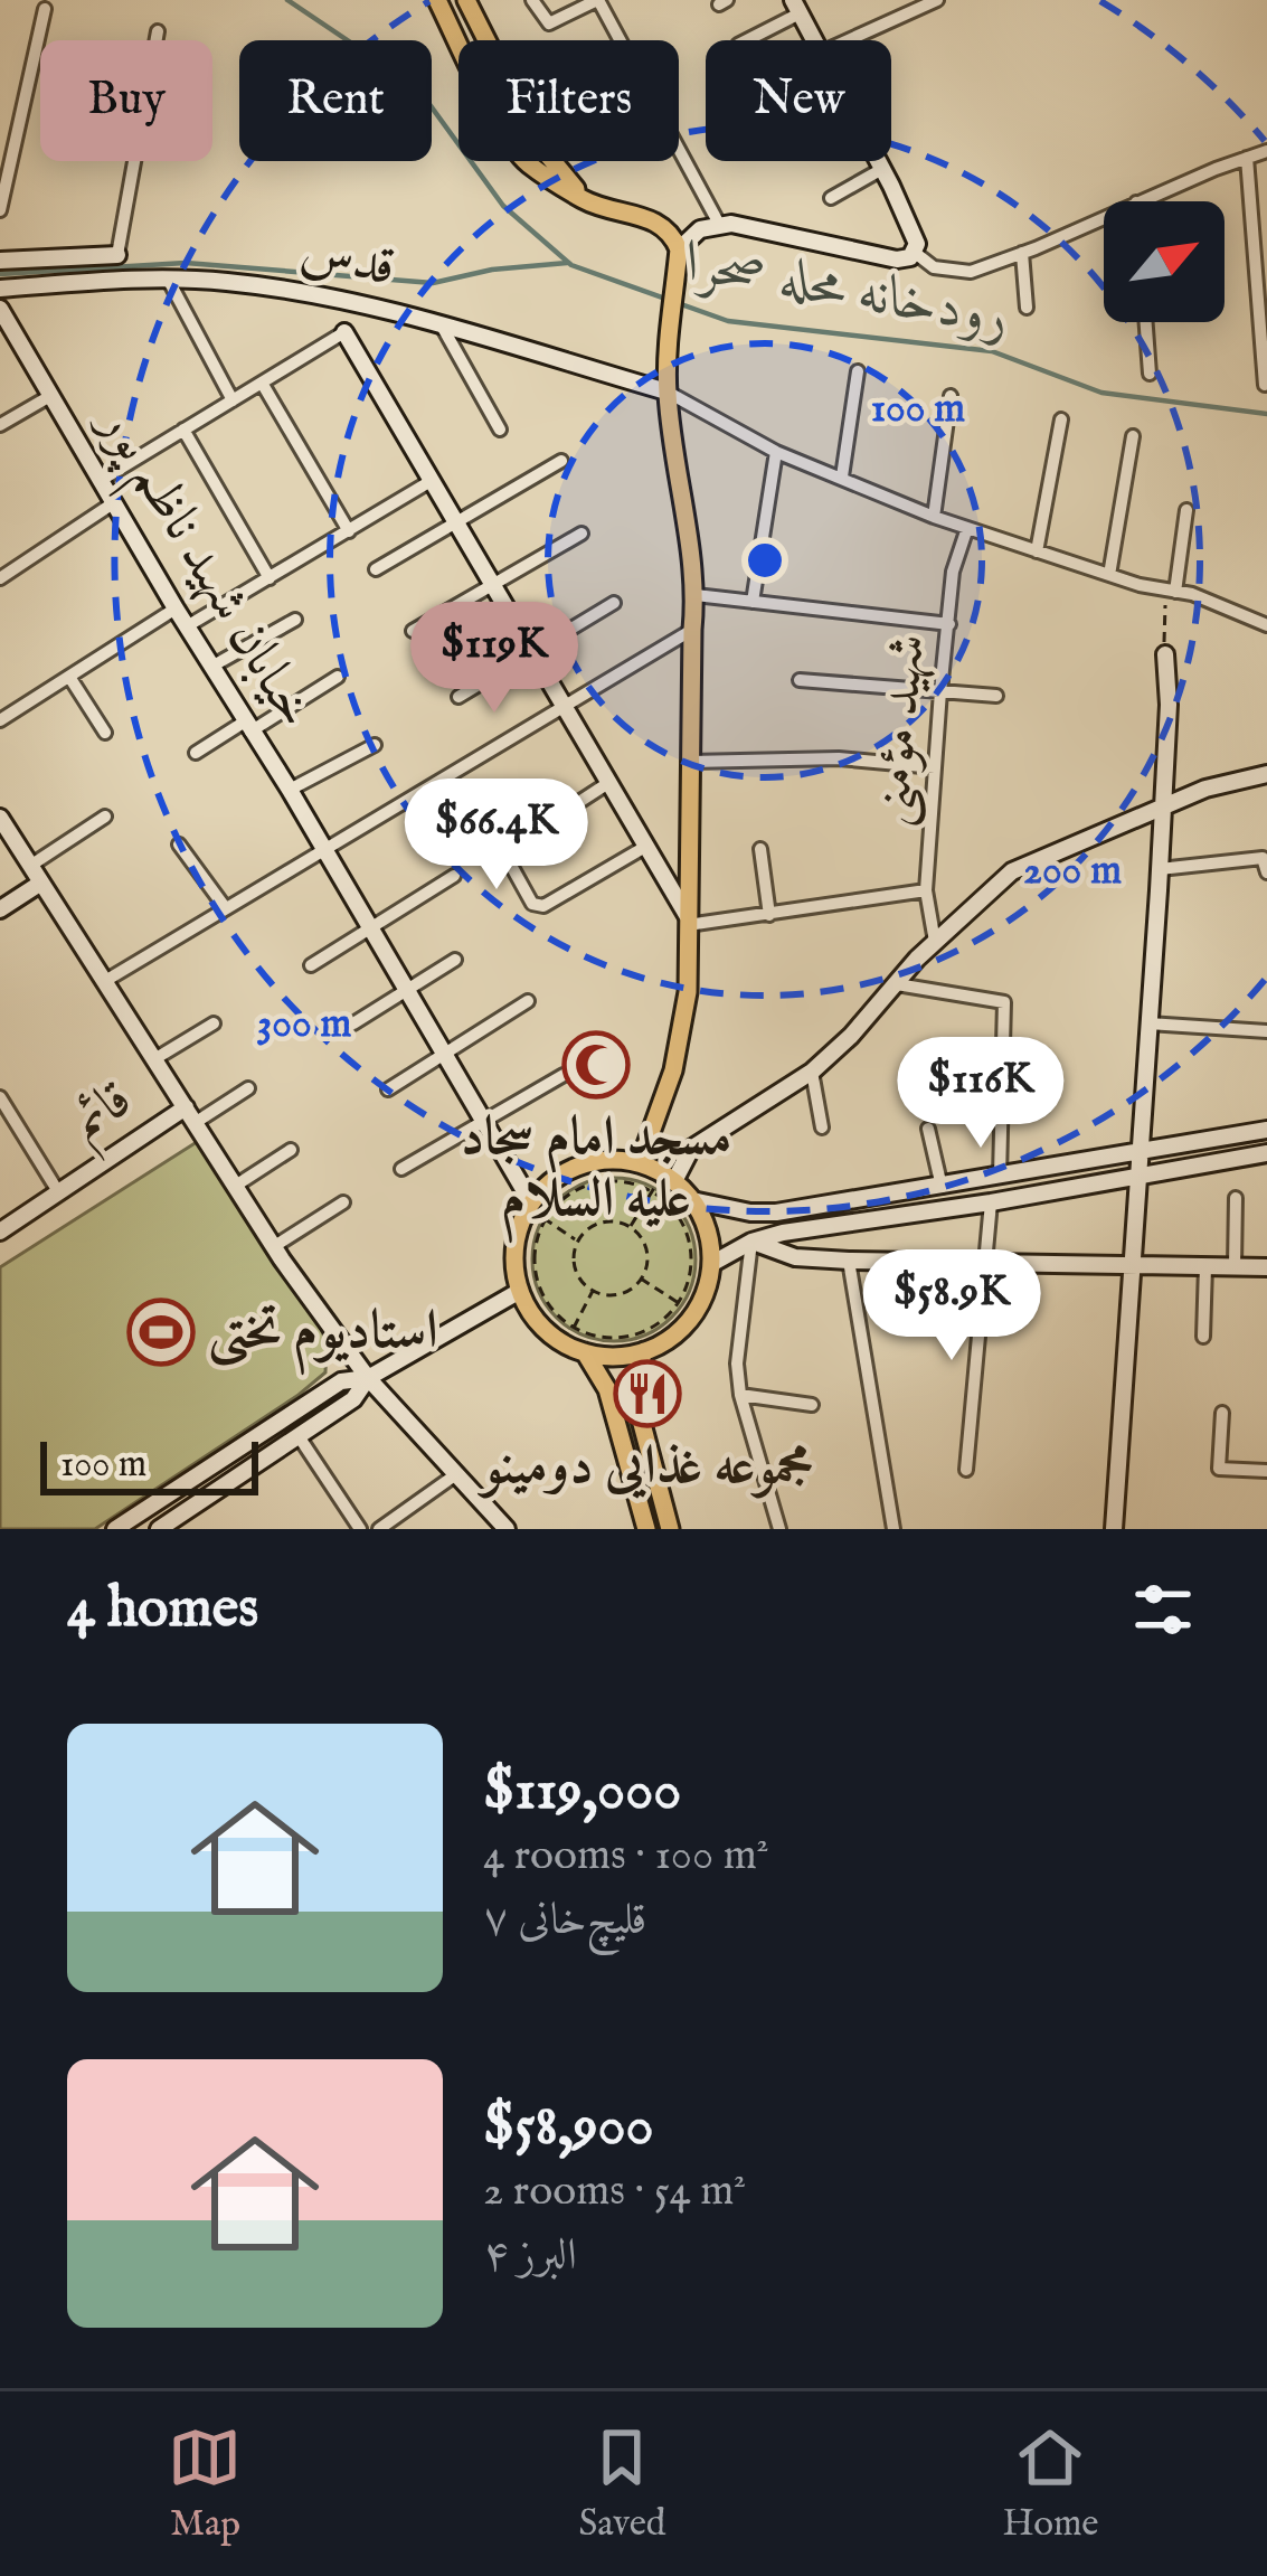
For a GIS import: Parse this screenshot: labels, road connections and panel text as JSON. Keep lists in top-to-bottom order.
{
  "streets": {
    "street": [
      "قدس",
      "خیابان شهید ناظم پور",
      "شهید مؤمنی",
      "قائم"
    ]
  },
  "water": ["رودخانه محله صحرا"],
  "places": {
    "mosque": ["مسجد امام سجاد علیه السلام"],
    "sports": ["استادیوم تختی"],
    "restaurant": ["مجموعه غذایى دومینو"]
  },
  "scale_bar": "100 m",
  "north": "top right",
  "page": {
    "chip": [
      "Buy",
      "Rent",
      "Filters",
      "New"
    ],
    "price": [
      "$119K",
      "$66.4K",
      "$116K",
      "$58.9K"
    ],
    "scale": "100 m",
    "heading": "4 homes",
    "list": [
      {
        "name": "$119,000",
        "note": "4 rooms · 100 m² · قلیچ‌خانی ۷"
      },
      {
        "name": "$58,900",
        "note": "2 rooms · 54 m² · البرز ۴"
      }
    ],
    "tabs": ["Map", "Saved", "Home"]
  },
  "rings": ["100 m", "200 m", "300 m"]
}
